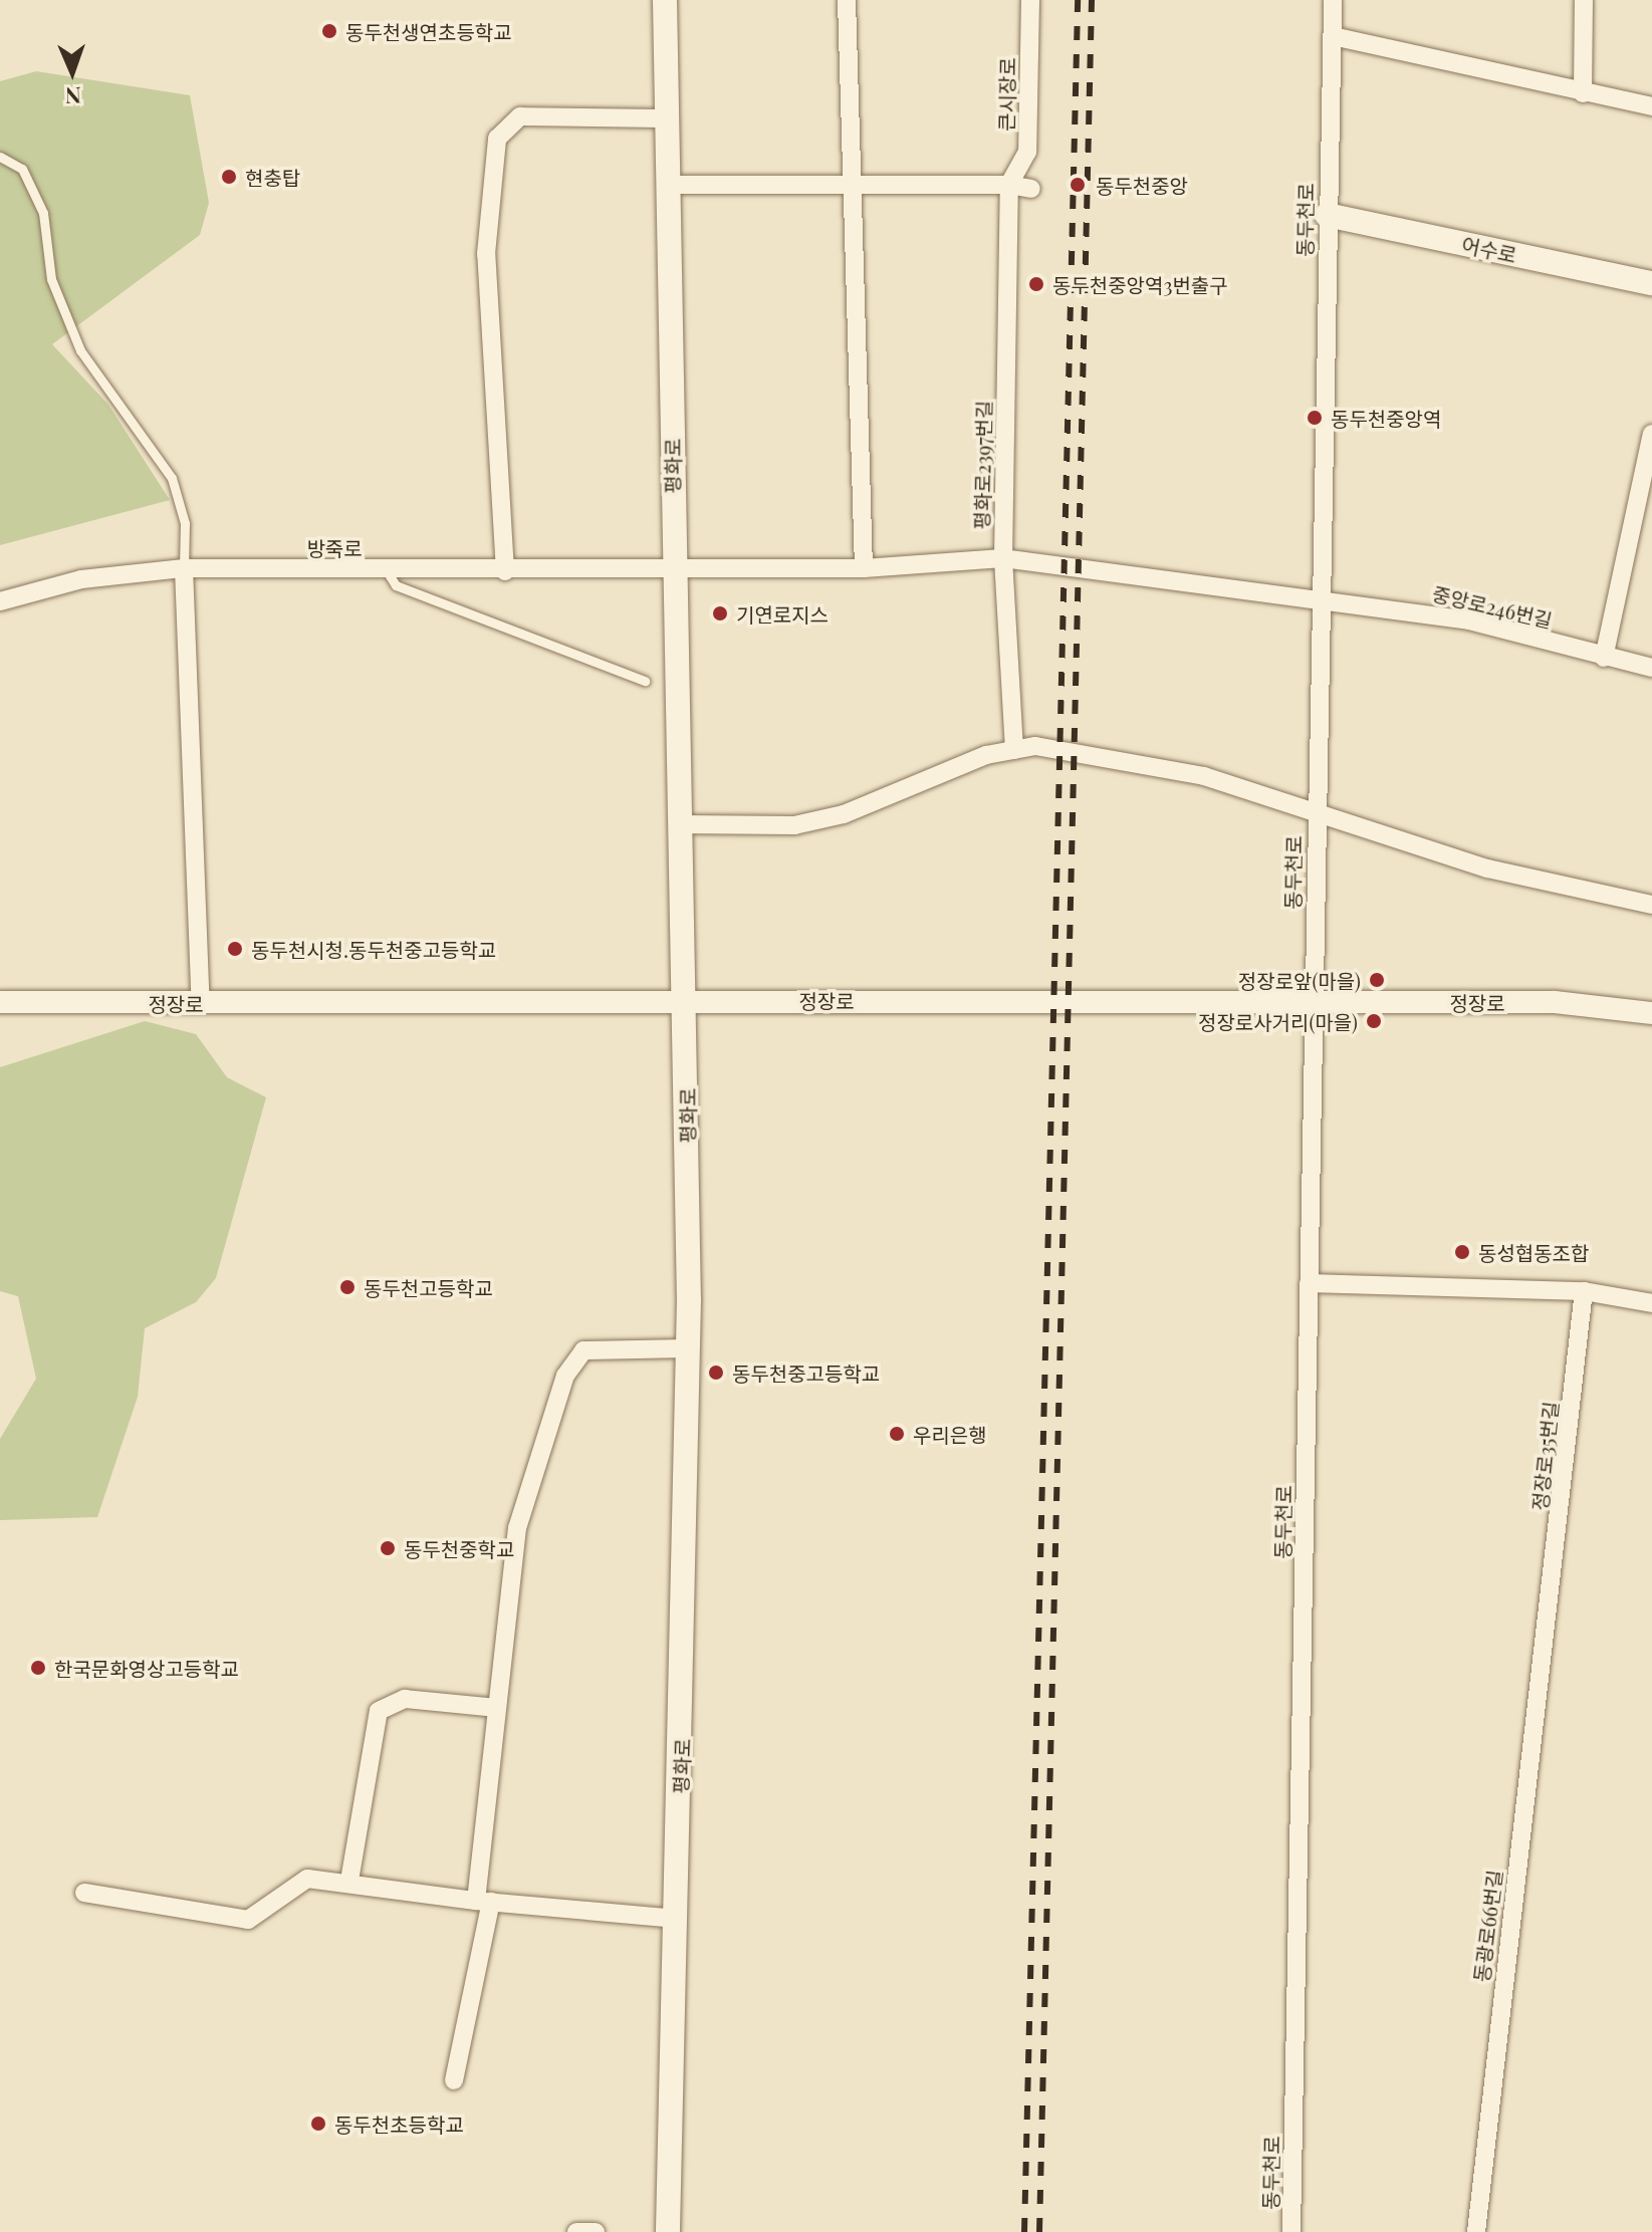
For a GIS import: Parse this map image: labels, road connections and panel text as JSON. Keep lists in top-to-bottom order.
{
  "streets": {
    "main road": ["어수로", "평화로"],
    "street": [
      "큰시장로",
      "동두천로",
      "평화로2397번길",
      "방죽로",
      "중앙로246번길",
      "정장로",
      "정장로35번길",
      "동광로66번길"
    ]
  },
  "crossings": [
    ["큰시장로", "평화로2397번길"],
    ["동두천로", "어수로"],
    ["동두천로", "평화로"],
    ["동두천로", "중앙로246번길"],
    ["동두천로", "정장로"],
    ["평화로2397번길", "평화로"],
    ["평화로2397번길", "방죽로"],
    ["평화로", "방죽로"],
    ["평화로", "정장로"],
    ["정장로35번길", "동광로66번길"]
  ],
  "places": [
    "동두천생연초등학교",
    "현충탑",
    "동두천중앙",
    "동두천중앙역3번출구",
    "동두천중앙역",
    "기연로지스",
    "동두천시청.동두천중고등학교",
    "정장로앞(마을)",
    "정장로사거리(마을)",
    "동성협동조합",
    "동두천고등학교",
    "동두천중고등학교",
    "우리은행",
    "동두천중학교",
    "한국문화영상고등학교",
    "동두천초등학교"
  ],
  "north": "bottom"
}
